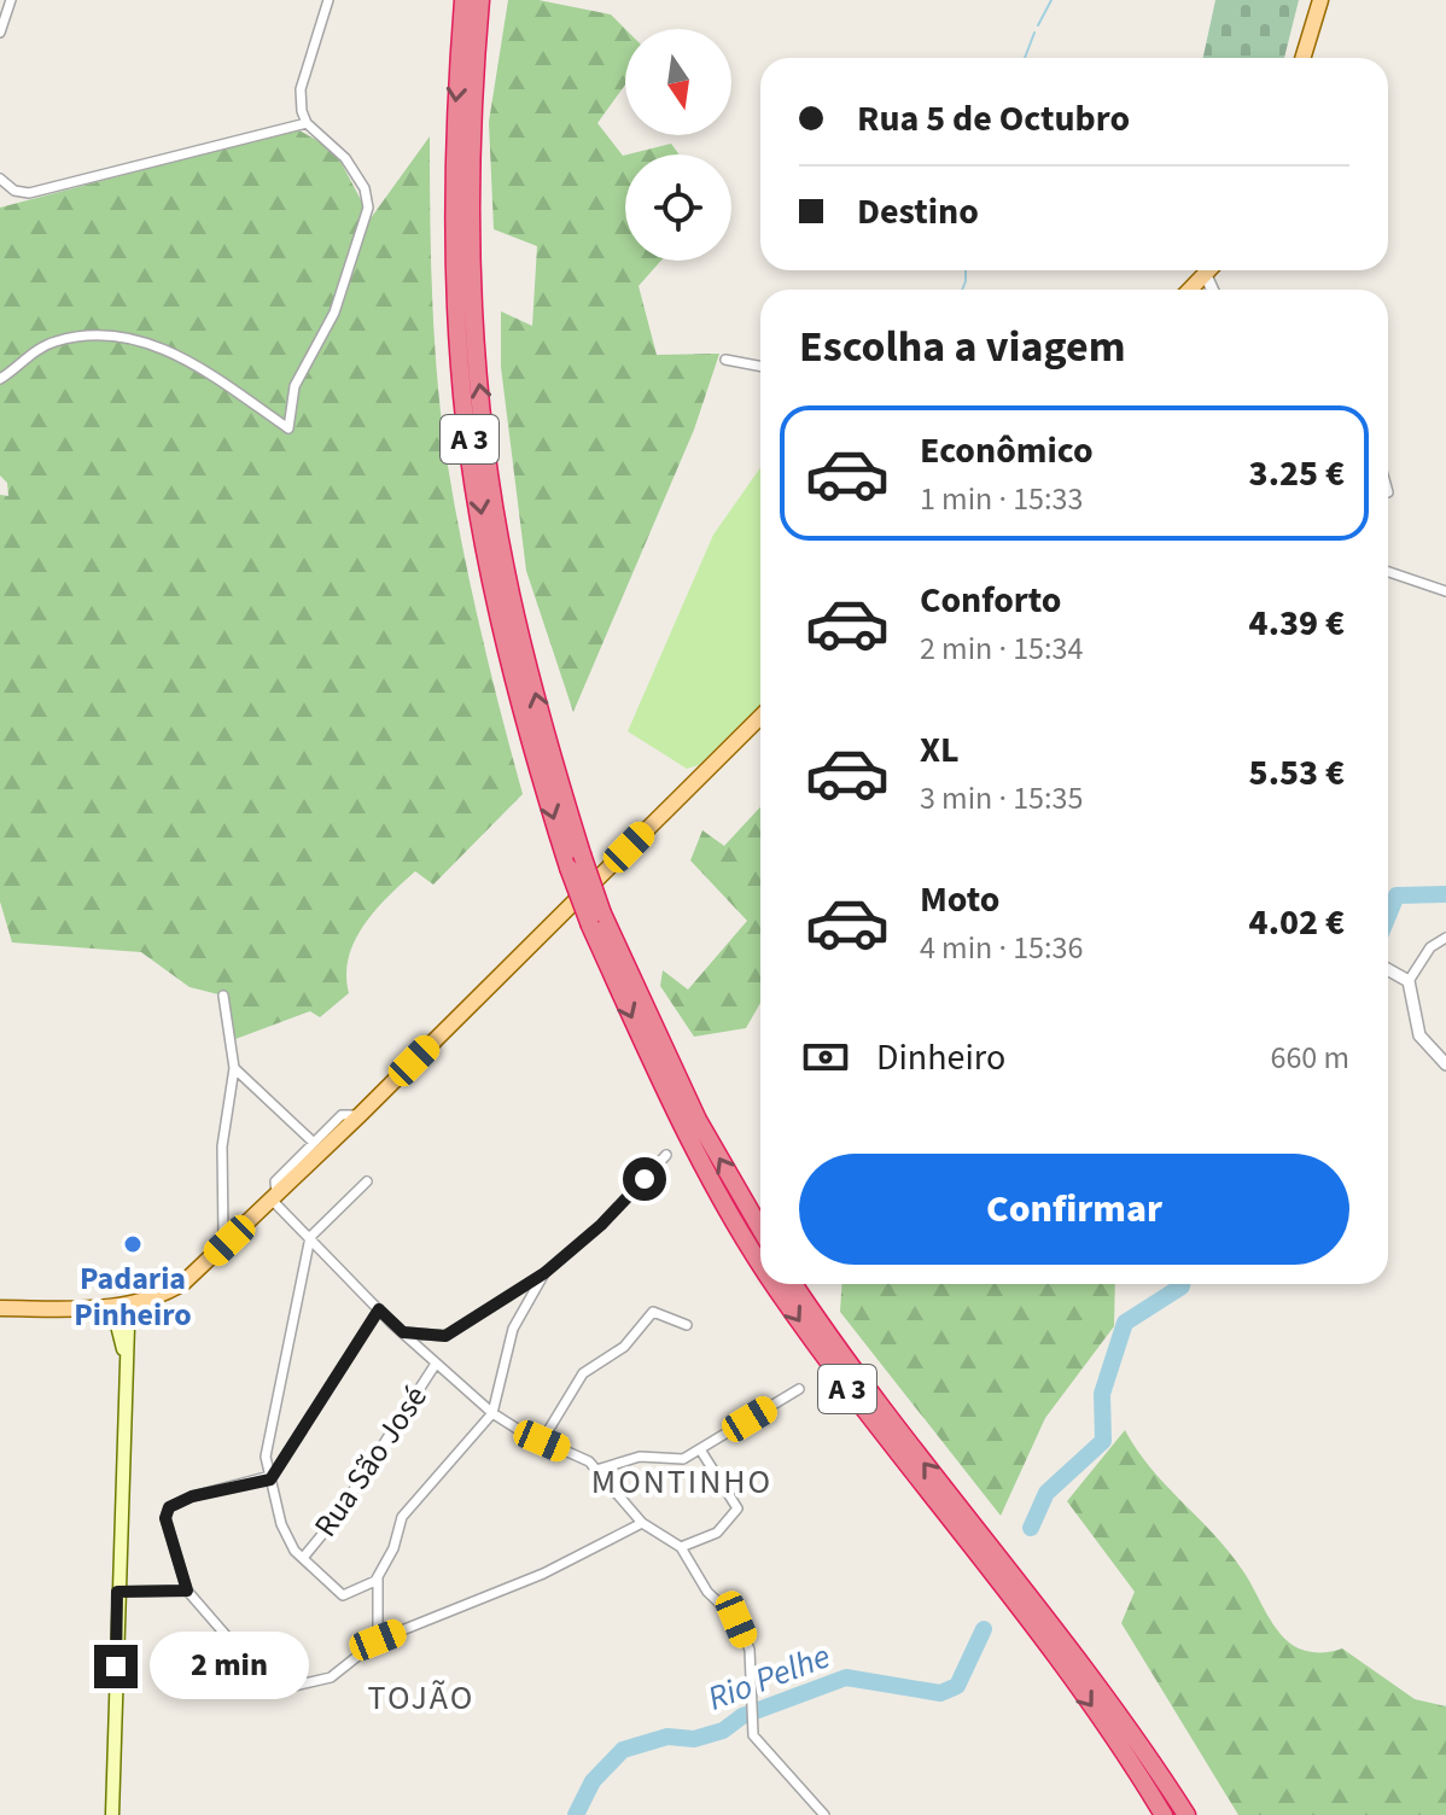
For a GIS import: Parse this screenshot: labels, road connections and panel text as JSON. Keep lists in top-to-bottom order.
{
  "streets": {
    "highway": ["A 3"],
    "street": ["Rua São José"]
  },
  "districts": ["MONTINHO", "TOJÃO"],
  "water": ["Rio Pelhe"],
  "places": ["Padaria Pinheiro"],
  "north": "bottom",
  "page": {
    "banner": ["Rua 5 de Octubro", "Destino"],
    "heading": "Escolha a viagem",
    "list": [
      {
        "name": "Econômico",
        "note": "1 min · 15:33",
        "value": "3.25 €"
      },
      {
        "name": "Conforto",
        "note": "2 min · 15:34",
        "value": "4.39 €"
      },
      {
        "name": "XL",
        "note": "3 min · 15:35",
        "value": "5.53 €"
      },
      {
        "name": "Moto",
        "note": "4 min · 15:36",
        "value": "4.02 €"
      }
    ],
    "pay": ["Dinheiro", "660 m"],
    "buttons": "Confirmar",
    "bubble": "2 min"
  }
}
